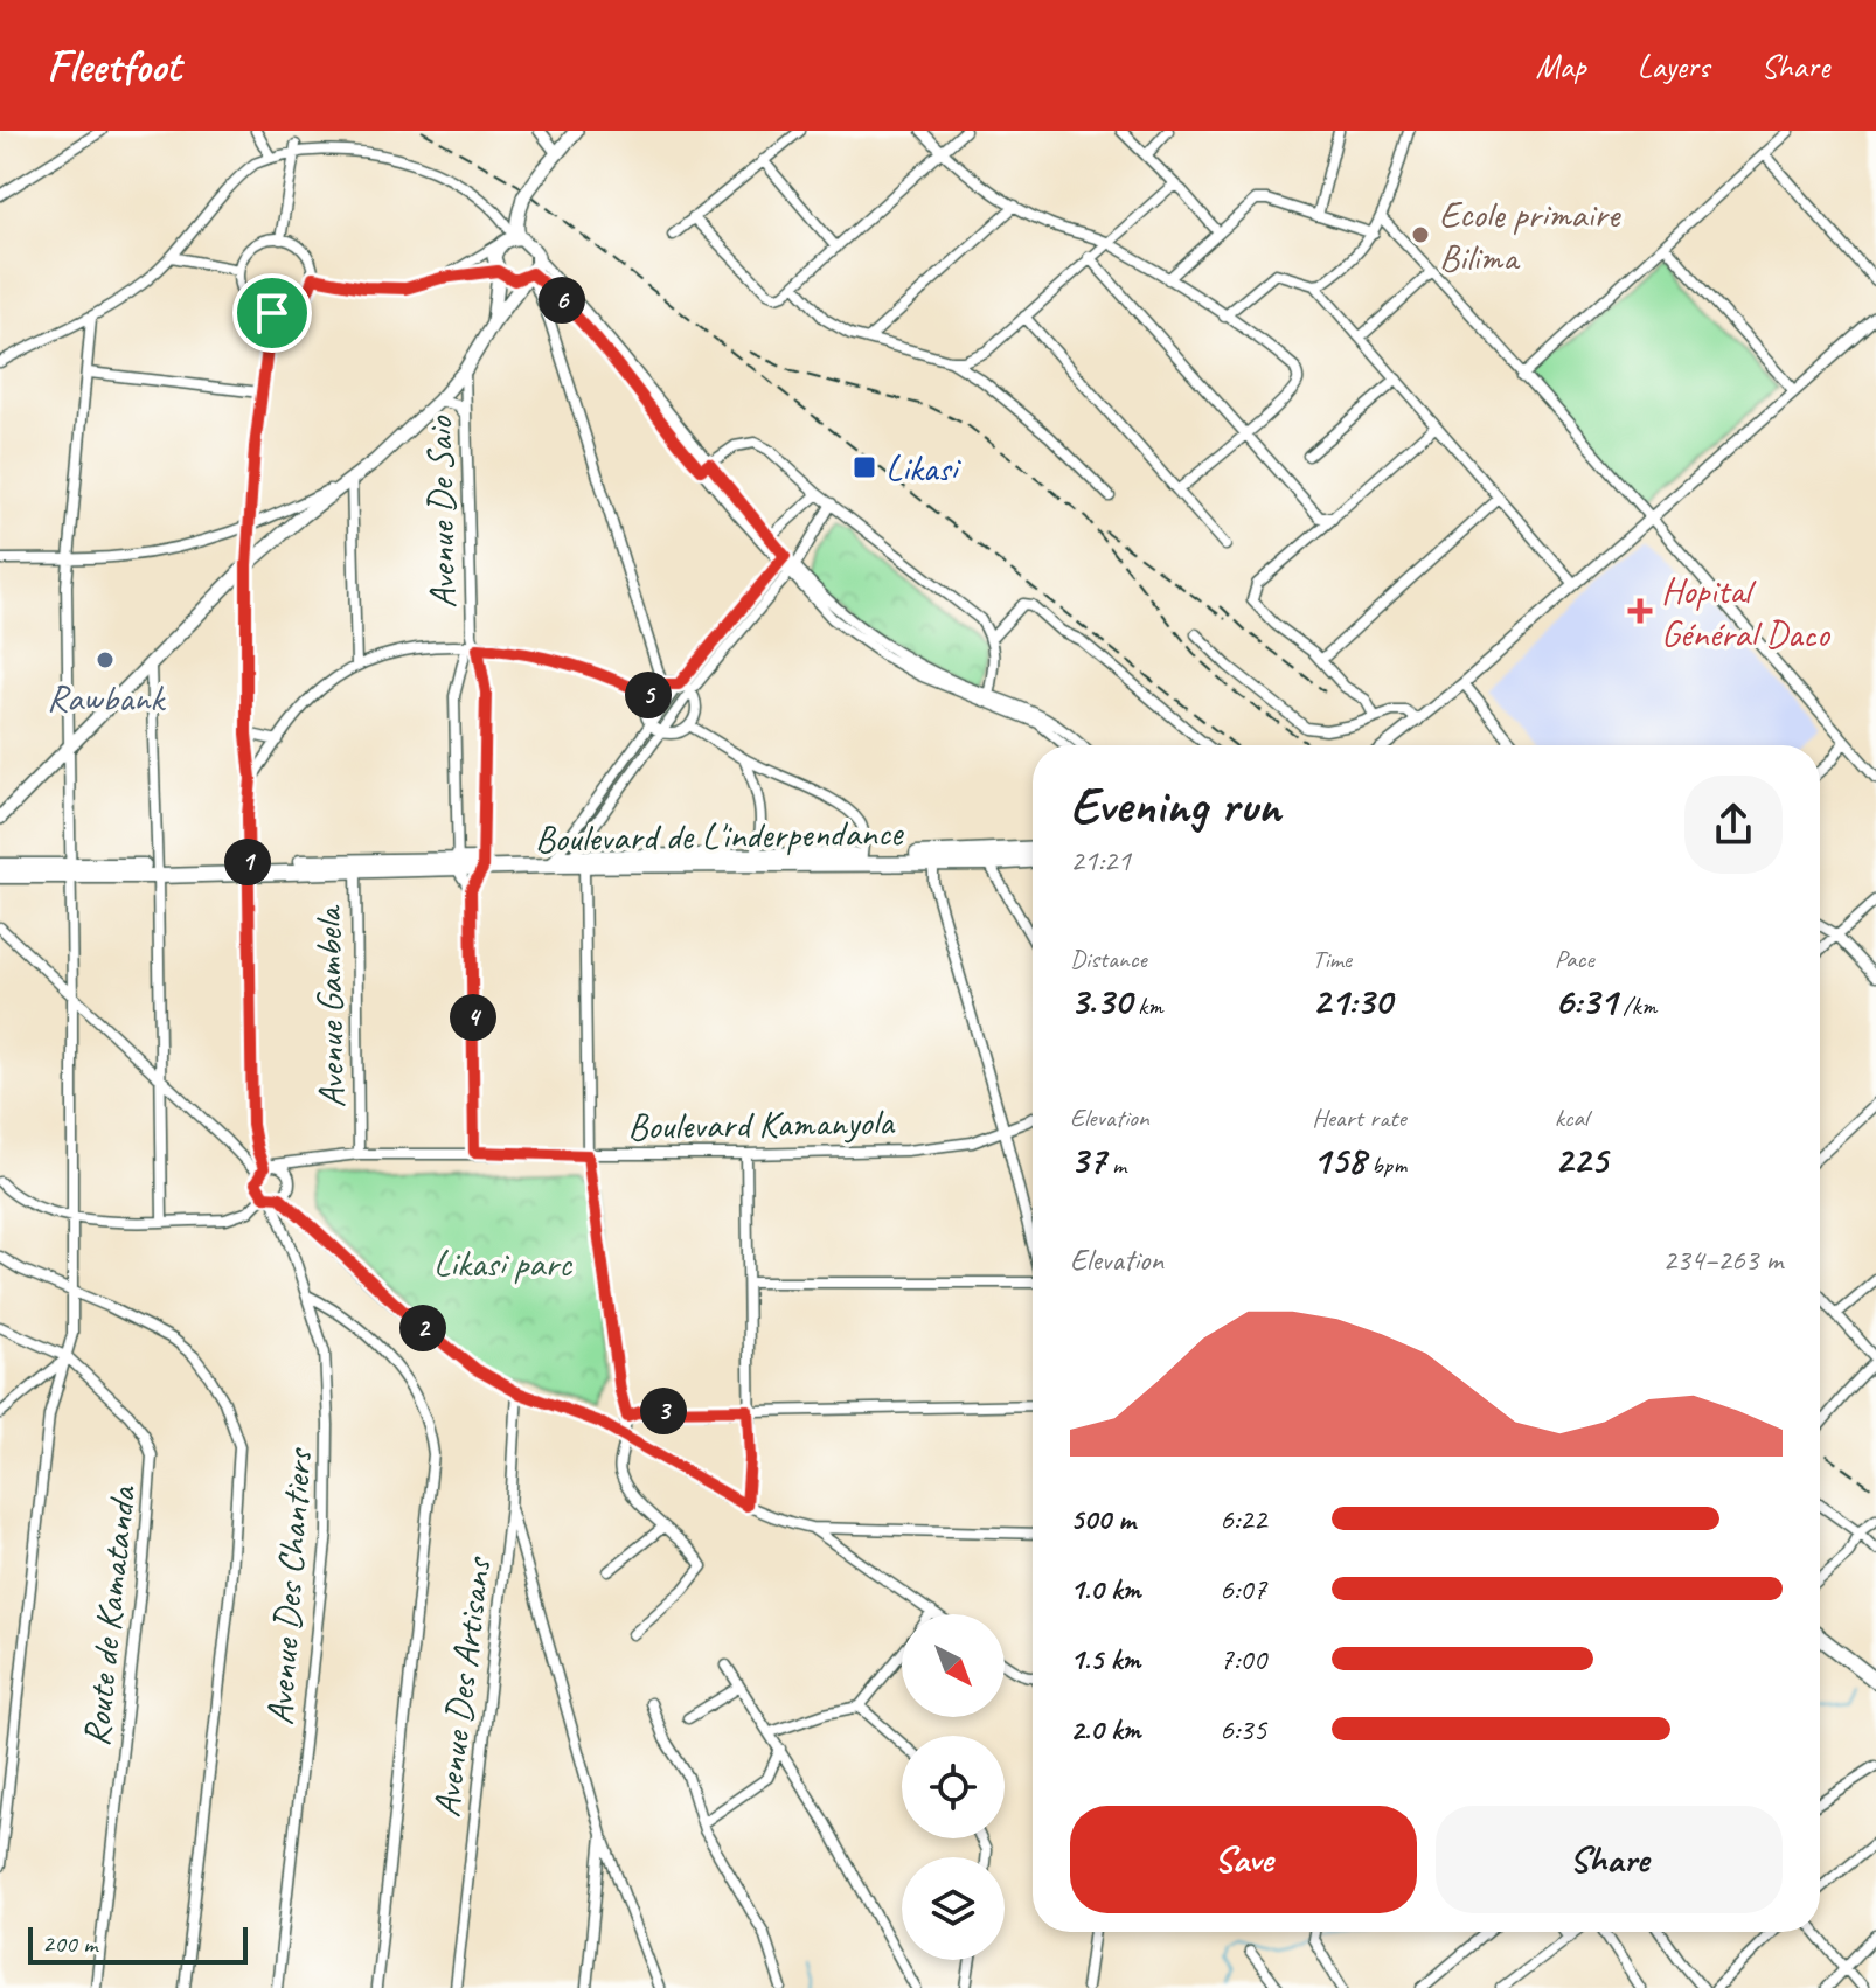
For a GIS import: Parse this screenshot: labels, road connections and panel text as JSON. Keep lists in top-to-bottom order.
{
  "streets": {
    "highway": ["Boulevard de L'inderpendance"],
    "street": [
      "Avenue De Saio",
      "Avenue Gambela",
      "Boulevard Kamanyola",
      "Avenue Des Chantiers",
      "Route de Kamatanda",
      "Avenue Des Artisans"
    ]
  },
  "crossings": [
    ["Avenue De Saio", "Boulevard de L'inderpendance"],
    ["Avenue De Saio", "Boulevard Kamanyola"],
    ["Boulevard de L'inderpendance", "Avenue Gambela"],
    ["Avenue Gambela", "Boulevard Kamanyola"],
    ["Boulevard Kamanyola", "Avenue Des Chantiers"]
  ],
  "parks": ["Likasi parc"],
  "places": {
    "other": ["Ecole primaire Bilima", "Rawbank"],
    "transit": ["Likasi"],
    "health": ["Hopital Général Daco"]
  },
  "scale_bar": "200 m",
  "north": "bottom right",
  "page": {
    "header": "Fleetfoot",
    "nav": ["Map", "Layers", "Share"],
    "pins": [
      "6",
      "5",
      "1",
      "4",
      "2",
      "3"
    ],
    "heading": ["Evening run", "21:21"],
    "stats": [
      ["Distance", "3.30 km"],
      ["Time", "21:30"],
      ["Pace", "6:31 /km"],
      ["Elevation", "37 m"],
      ["Heart rate", "158 bpm"],
      ["kcal", "225"]
    ],
    "chart": ["Elevation", "234–263 m"],
    "list": [
      {
        "name": "500 m",
        "note": "6:22"
      },
      {
        "name": "1.0 km",
        "note": "6:07"
      },
      {
        "name": "1.5 km",
        "note": "7:00"
      },
      {
        "name": "2.0 km",
        "note": "6:35"
      }
    ],
    "buttons": ["Save", "Share"],
    "scale": "200 m"
  }
}
